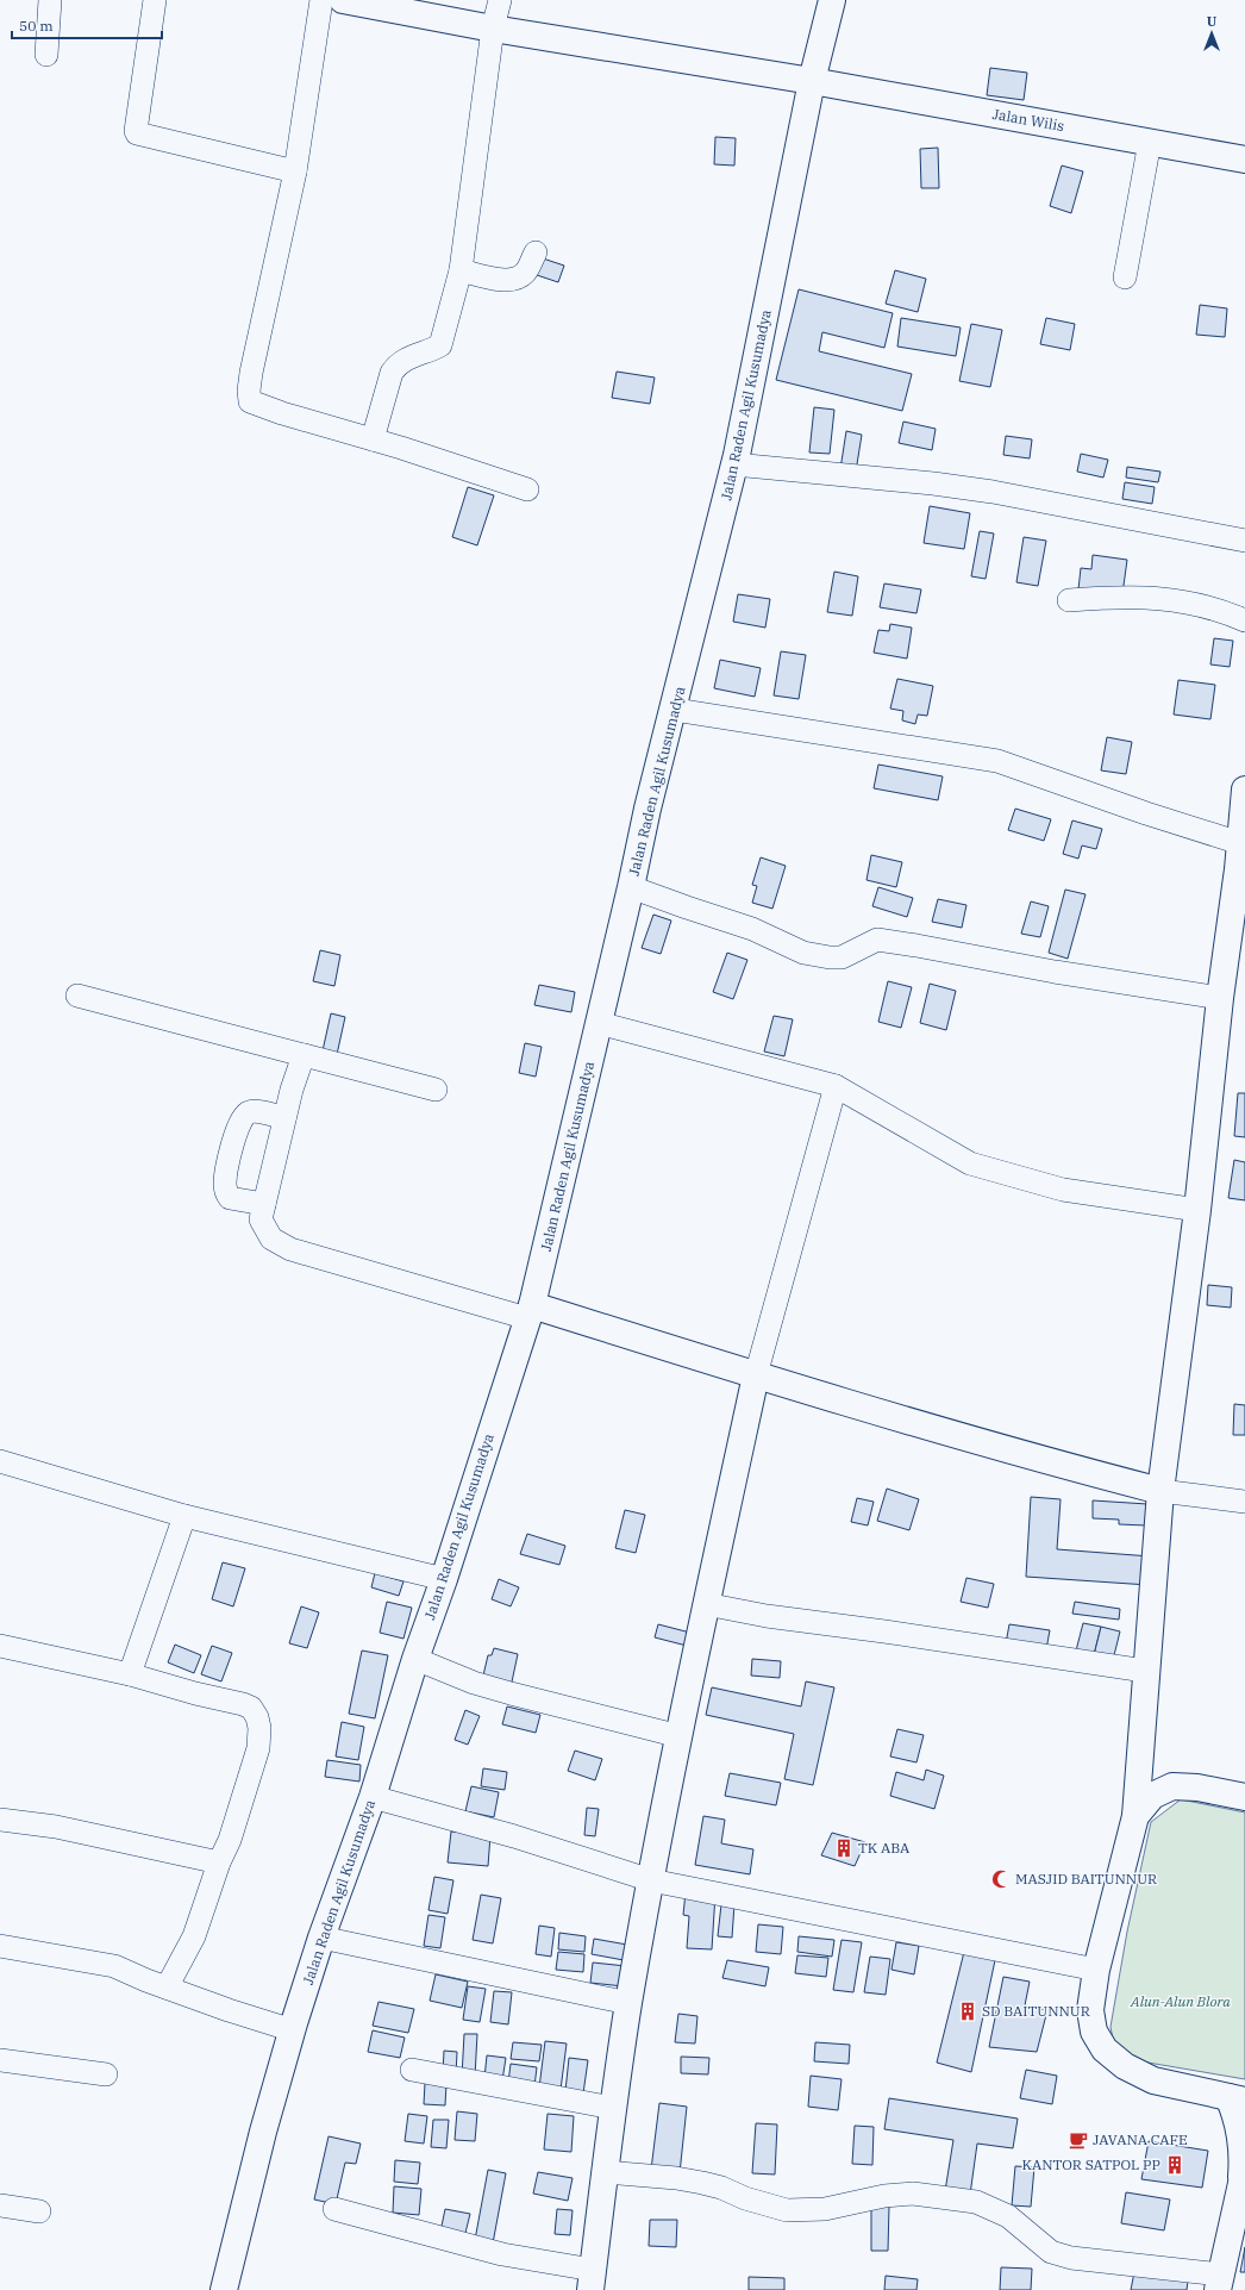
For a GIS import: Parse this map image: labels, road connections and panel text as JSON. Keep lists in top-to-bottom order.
{
  "streets": {
    "main road": ["Jalan Wilis", "Jalan Raden Agil Kusumadya"]
  },
  "crossings": [
    ["Jalan Wilis", "Jalan Raden Agil Kusumadya"]
  ],
  "parks": ["Alun-Alun Blora"],
  "places": {
    "building": ["TK ABA", "SD BAITUNNUR", "KANTOR SATPOL PP"],
    "mosque": ["MASJID BAITUNNUR"],
    "cafe": ["JAVANA CAFE"]
  },
  "scale_bar": "50 m",
  "north": "top"
}
